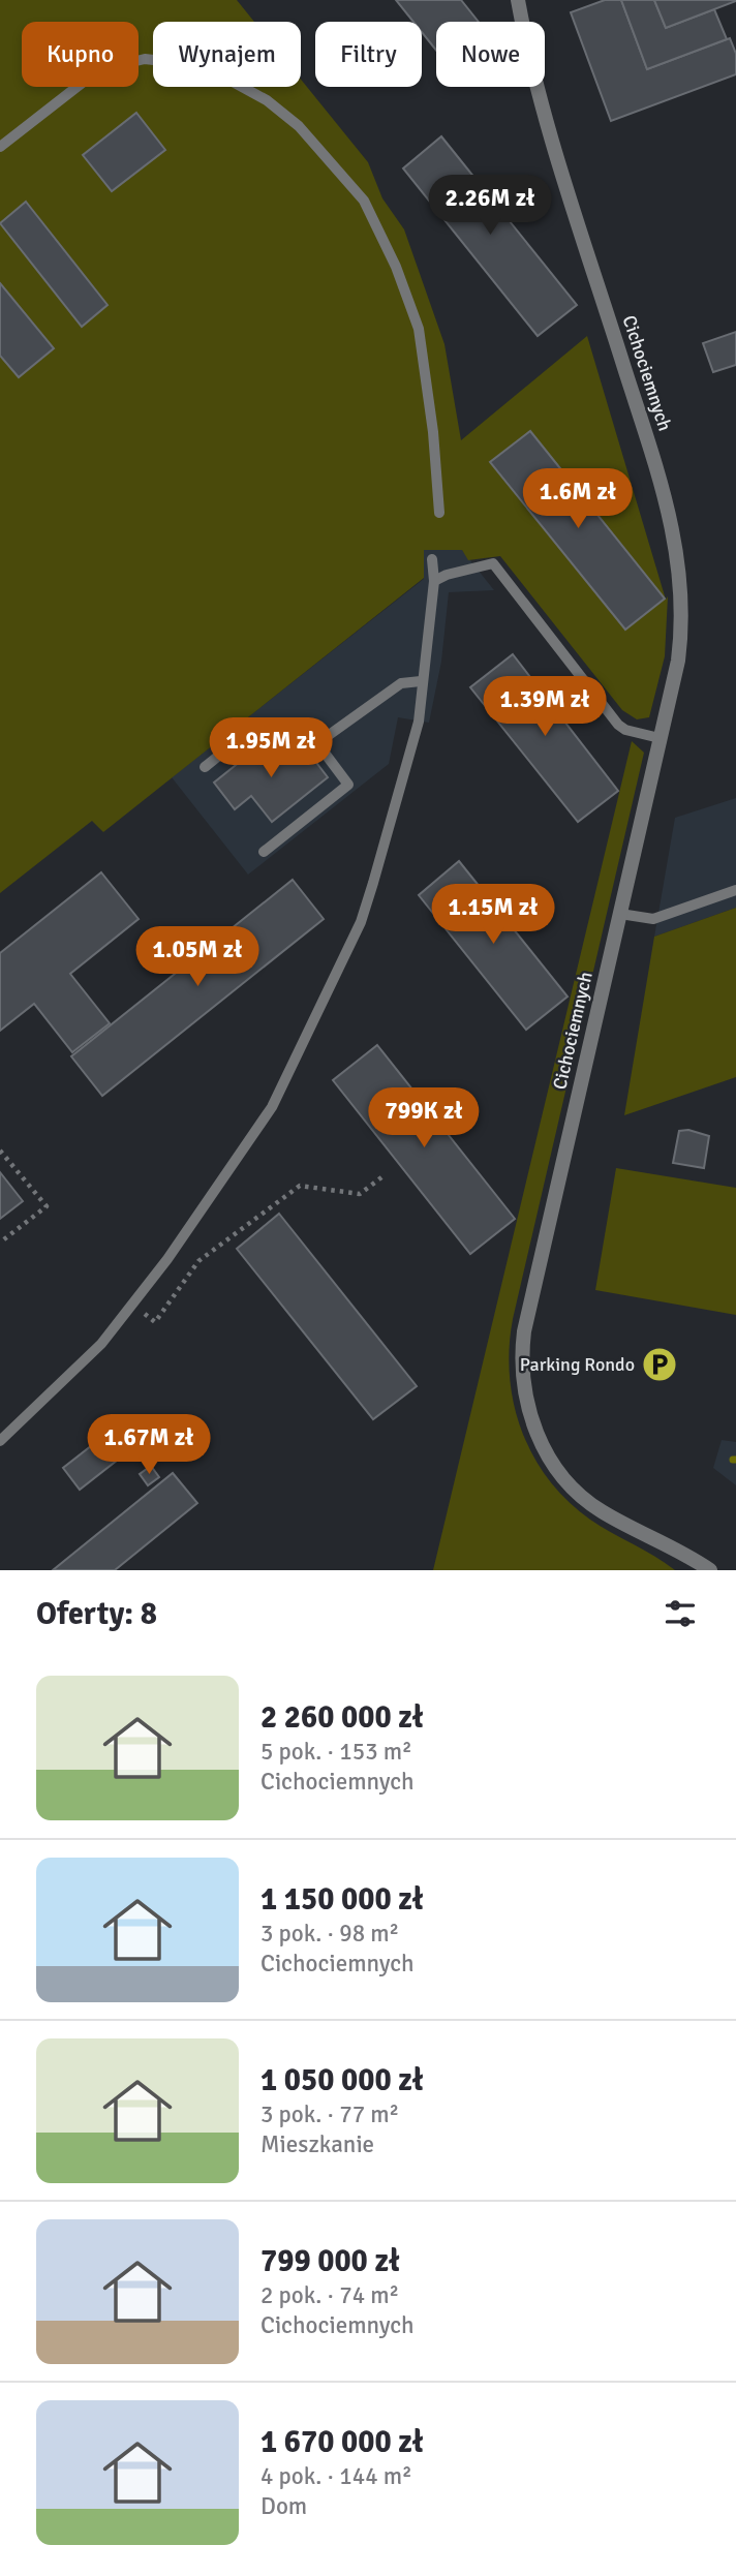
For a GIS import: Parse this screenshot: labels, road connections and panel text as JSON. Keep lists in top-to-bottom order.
{
  "streets": {
    "street": ["Cichociemnych"]
  },
  "places": {
    "parking": ["Parking Rondo"]
  },
  "page": {
    "chip": [
      "Kupno",
      "Wynajem",
      "Filtry",
      "Nowe"
    ],
    "price": [
      "2.26M zł",
      "1.6M zł",
      "1.39M zł",
      "1.95M zł",
      "1.15M zł",
      "1.05M zł",
      "799K zł",
      "1.67M zł"
    ],
    "heading": "Oferty: 8",
    "list": [
      {
        "name": "2 260 000 zł",
        "note": "5 pok. · 153 m² · Cichociemnych"
      },
      {
        "name": "1 150 000 zł",
        "note": "3 pok. · 98 m² · Cichociemnych"
      },
      {
        "name": "1 050 000 zł",
        "note": "3 pok. · 77 m² · Mieszkanie"
      },
      {
        "name": "799 000 zł",
        "note": "2 pok. · 74 m² · Cichociemnych"
      },
      {
        "name": "1 670 000 zł",
        "note": "4 pok. · 144 m² · Dom"
      }
    ]
  }
}
